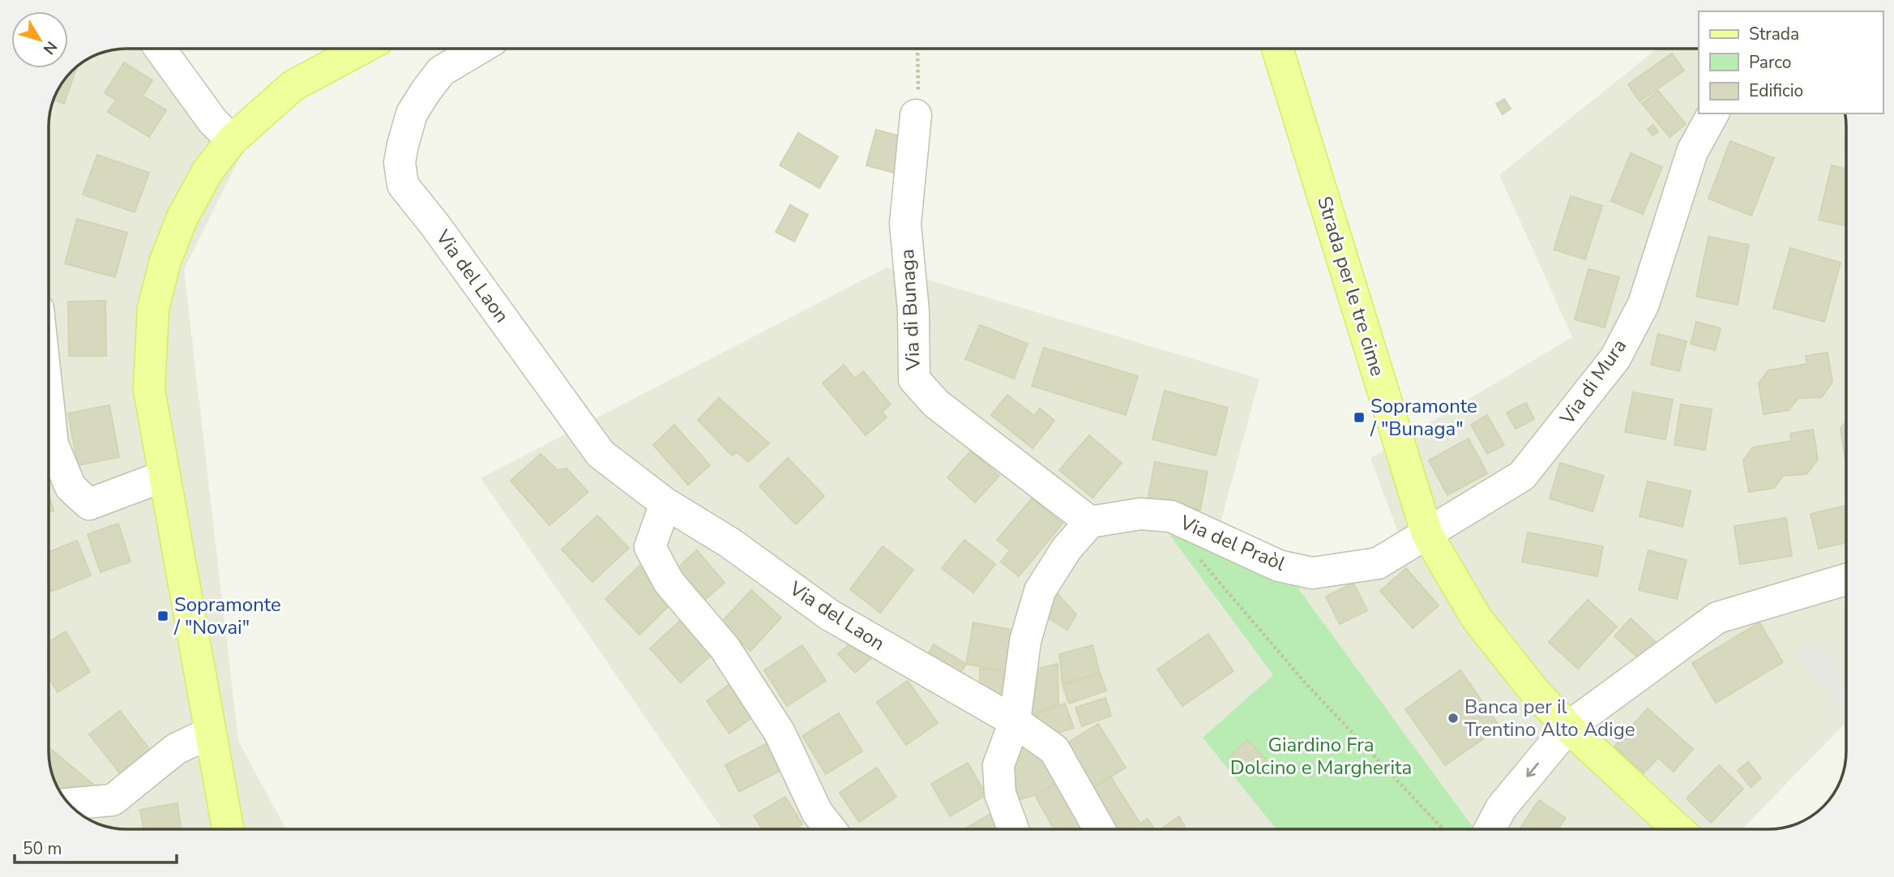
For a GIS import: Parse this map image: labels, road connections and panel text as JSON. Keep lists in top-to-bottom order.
{
  "streets": {
    "main road": ["Strada per le tre cime"],
    "street": [
      "Via del Laon",
      "Via di Bunaga",
      "Via di Mura",
      "Via del Praòl"
    ]
  },
  "crossings": [
    ["Strada per le tre cime", "Via di Mura"],
    ["Strada per le tre cime", "Via del Praòl"],
    ["Via di Bunaga", "Via del Praòl"],
    ["Via di Mura", "Via del Praòl"]
  ],
  "parks": ["Giardino Fra Dolcino e Margherita"],
  "places": {
    "transit": ["Sopramonte / \"Bunaga\"", "Sopramonte / \"Novai\""],
    "other": ["Banca per il Trentino Alto Adige"]
  },
  "legend": ["Strada", "Parco", "Edificio"],
  "scale_bar": "50 m",
  "north": "bottom right"
}
